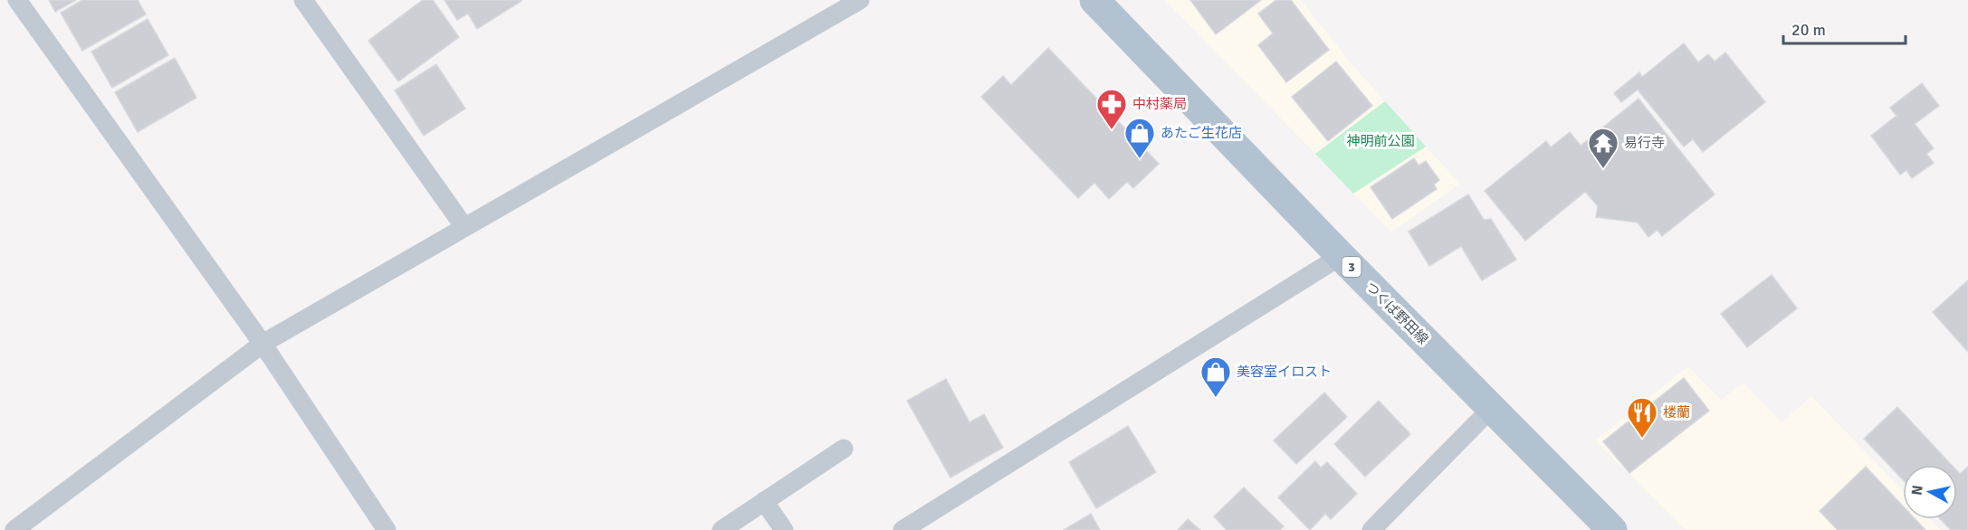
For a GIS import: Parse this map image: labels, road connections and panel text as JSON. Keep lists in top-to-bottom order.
{
  "streets": {
    "main road": ["3", "つくば野田線"]
  },
  "parks": ["神明前公園"],
  "places": {
    "pharmacy": ["中村薬局"],
    "shop": ["あたご生花店", "美容室イロスト"],
    "temple": ["易行寺"],
    "restaurant": ["楼蘭"]
  },
  "scale_bar": "20 m",
  "north": "left"
}
